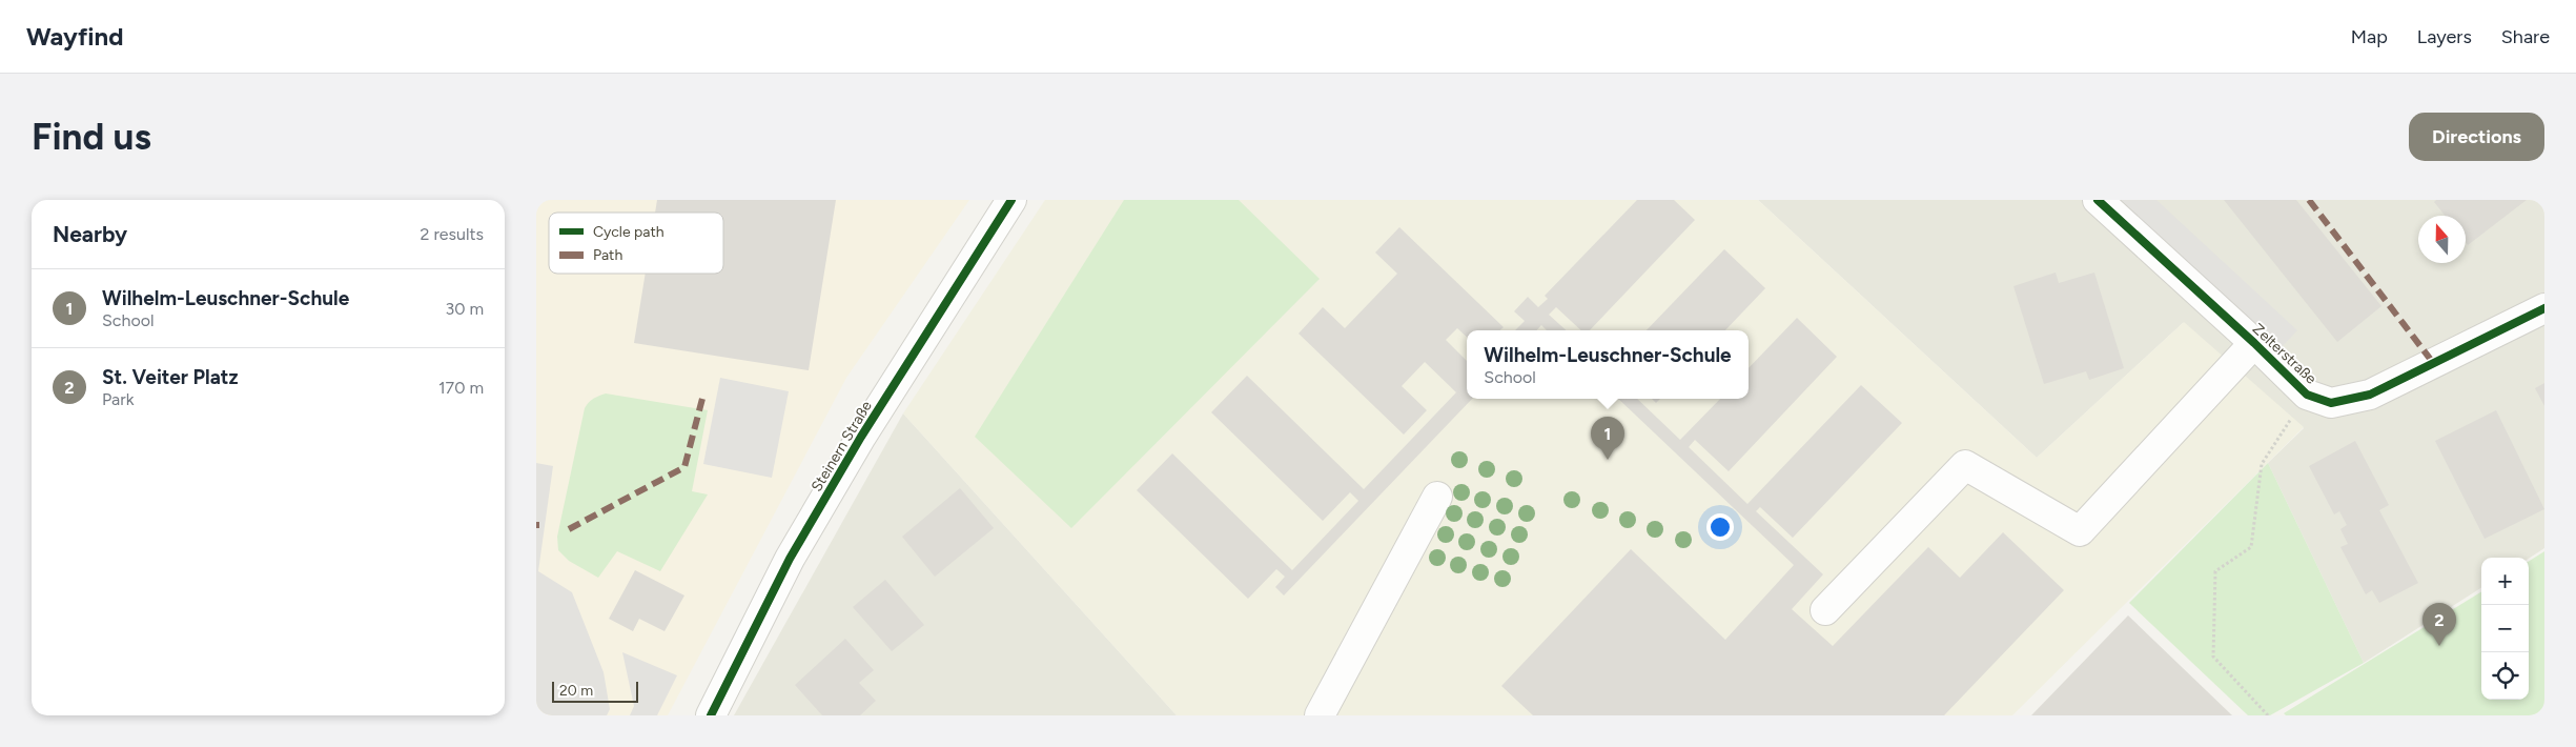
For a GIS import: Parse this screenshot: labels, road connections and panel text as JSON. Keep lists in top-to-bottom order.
{
  "streets": {
    "street": ["Zelterstraße", "Steinern Straße"]
  },
  "legend": ["Cycle path", "Path"],
  "scale_bar": "20 m",
  "north": "top",
  "page": {
    "header": "Wayfind",
    "nav": ["Map", "Layers", "Share"],
    "buttons": "Directions",
    "title": "Find us",
    "heading": ["Nearby", "2 results"],
    "list": [
      {
        "mark": "1",
        "name": "Wilhelm-Leuschner-Schule",
        "note": "School",
        "value": "30 m"
      },
      {
        "mark": "2",
        "name": "St. Veiter Platz",
        "note": "Park",
        "value": "170 m"
      }
    ],
    "popup": ["Wilhelm-Leuschner-Schule", "School"],
    "pins": ["1", "2"],
    "map_buttons": ["+", "−"],
    "scale": "20 m"
  }
}
